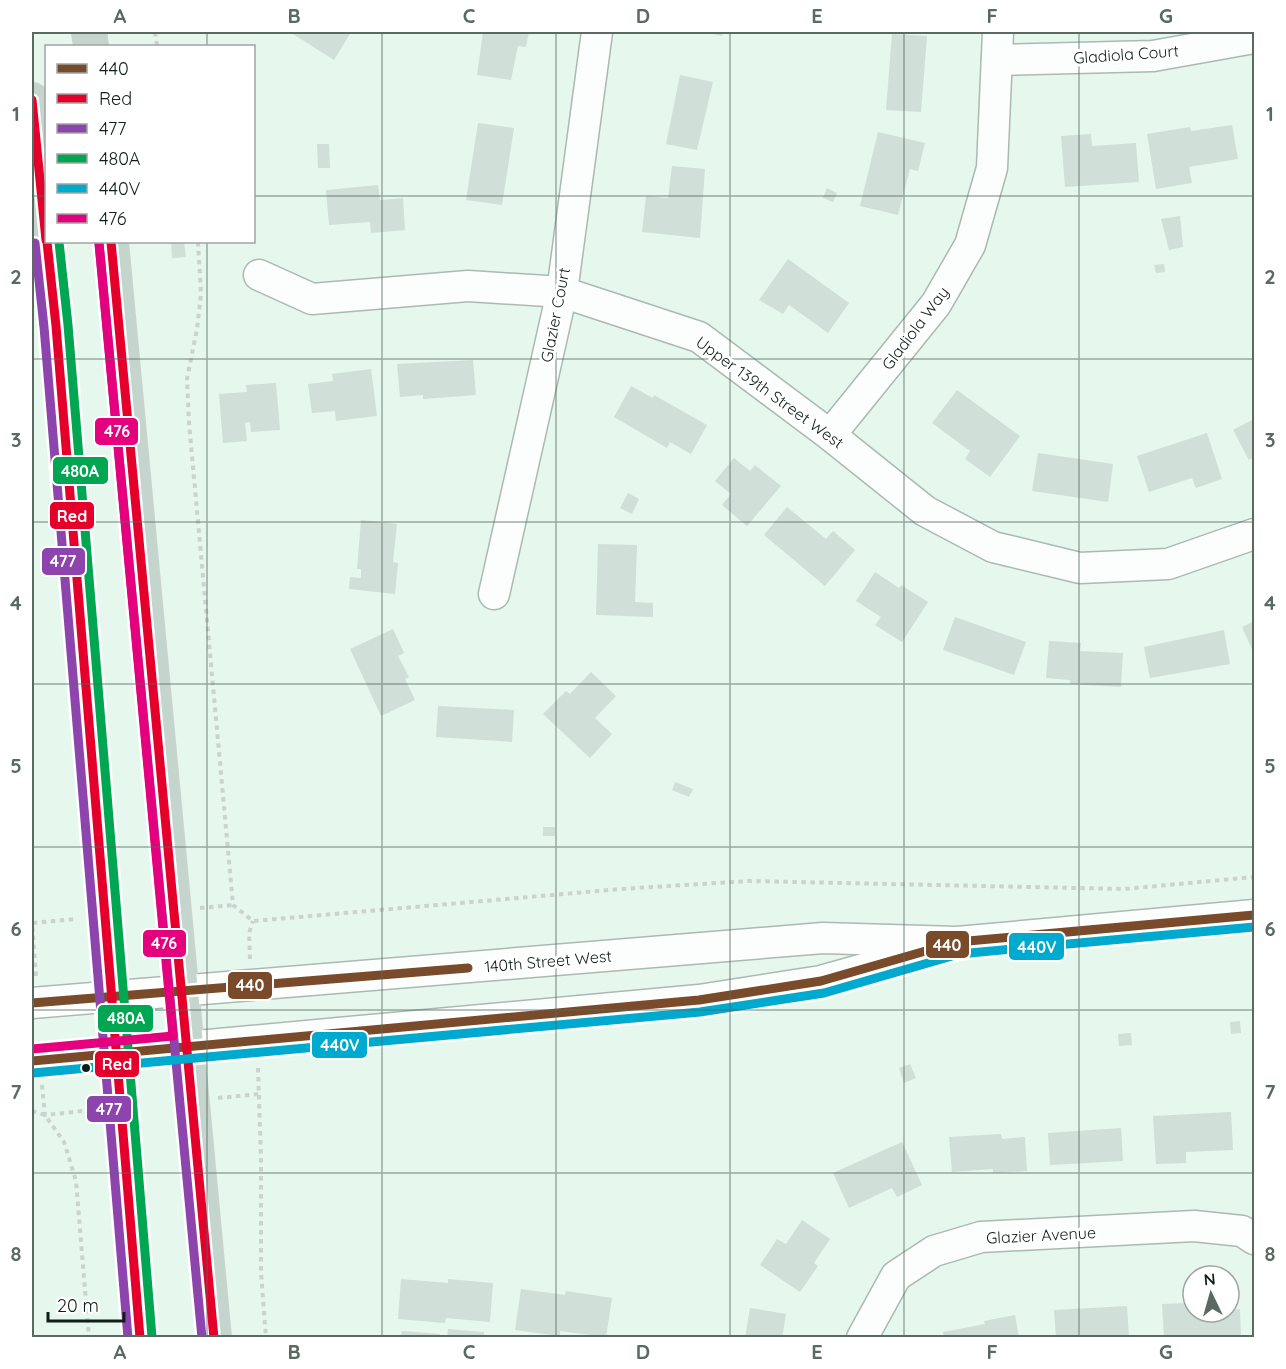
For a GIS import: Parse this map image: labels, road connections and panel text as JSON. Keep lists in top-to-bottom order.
{
  "streets": {
    "street": [
      "Gladiola Court",
      "Glazier Court",
      "Gladiola Way",
      "Upper 139th Street West",
      "140th Street West",
      "Glazier Avenue"
    ]
  },
  "crossings": [
    ["Gladiola Court", "Gladiola Way"],
    ["Glazier Court", "Upper 139th Street West"],
    ["Gladiola Way", "Upper 139th Street West"]
  ],
  "lines": [
    "transit line Red",
    "transit line 477",
    "transit line 480A",
    "transit line 476",
    "transit line 440",
    "transit line 440V"
  ],
  "legend": [
    "440",
    "Red",
    "477",
    "480A",
    "440V",
    "476"
  ],
  "scale_bar": "20 m",
  "north": "top",
  "grid": {
    "columns": [
      "A",
      "B",
      "C",
      "D",
      "E",
      "F",
      "G"
    ],
    "rows": [
      "1",
      "2",
      "3",
      "4",
      "5",
      "6",
      "7",
      "8"
    ]
  }
}
